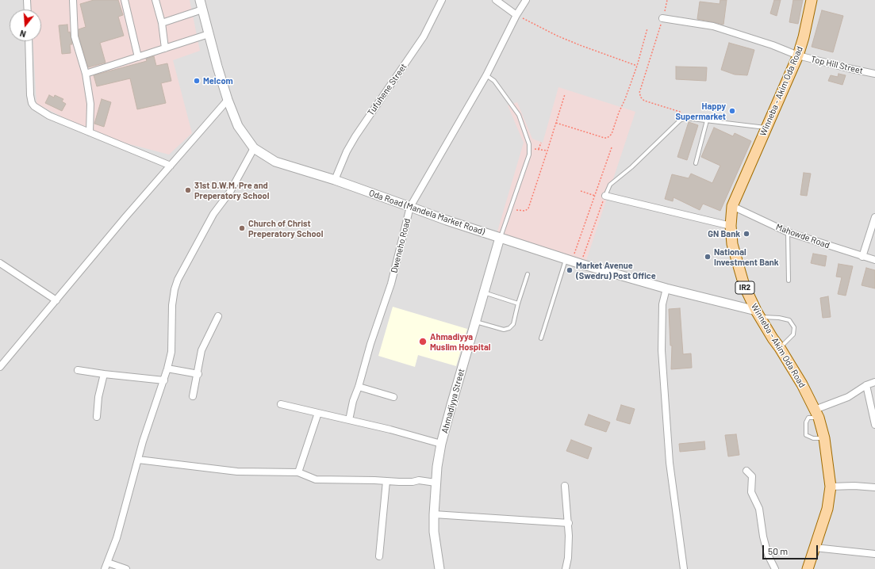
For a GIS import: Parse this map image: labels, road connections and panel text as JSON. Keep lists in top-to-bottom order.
{
  "streets": {
    "main road": ["Winneba - Akim Oda Road", "IR2"],
    "street": [
      "Top Hill Street",
      "Tufuhene Street",
      "Oda Road (Mandela Market Road)",
      "Mahowde Road",
      "Dweneho Road",
      "Ahmadiyya Street"
    ]
  },
  "crossings": [
    ["Top Hill Street", "Winneba - Akim Oda Road"],
    ["Tufuhene Street", "Oda Road (Mandela Market Road)"],
    ["Winneba - Akim Oda Road", "Oda Road (Mandela Market Road)"],
    ["Winneba - Akim Oda Road", "Mahowde Road"],
    ["Oda Road (Mandela Market Road)", "Dweneho Road"],
    ["Oda Road (Mandela Market Road)", "Ahmadiyya Street"]
  ],
  "places": [
    "Melcom",
    "Happy Supermarket",
    "31st D.W.M. Pre and Preperatory School",
    "Church of Christ Preperatory School",
    "GN Bank",
    "National Investment Bank",
    "Market Avenue (Swedru) Post Office",
    "Ahmadiyya Muslim Hospital"
  ],
  "scale_bar": "50 m",
  "north": "bottom"
}
